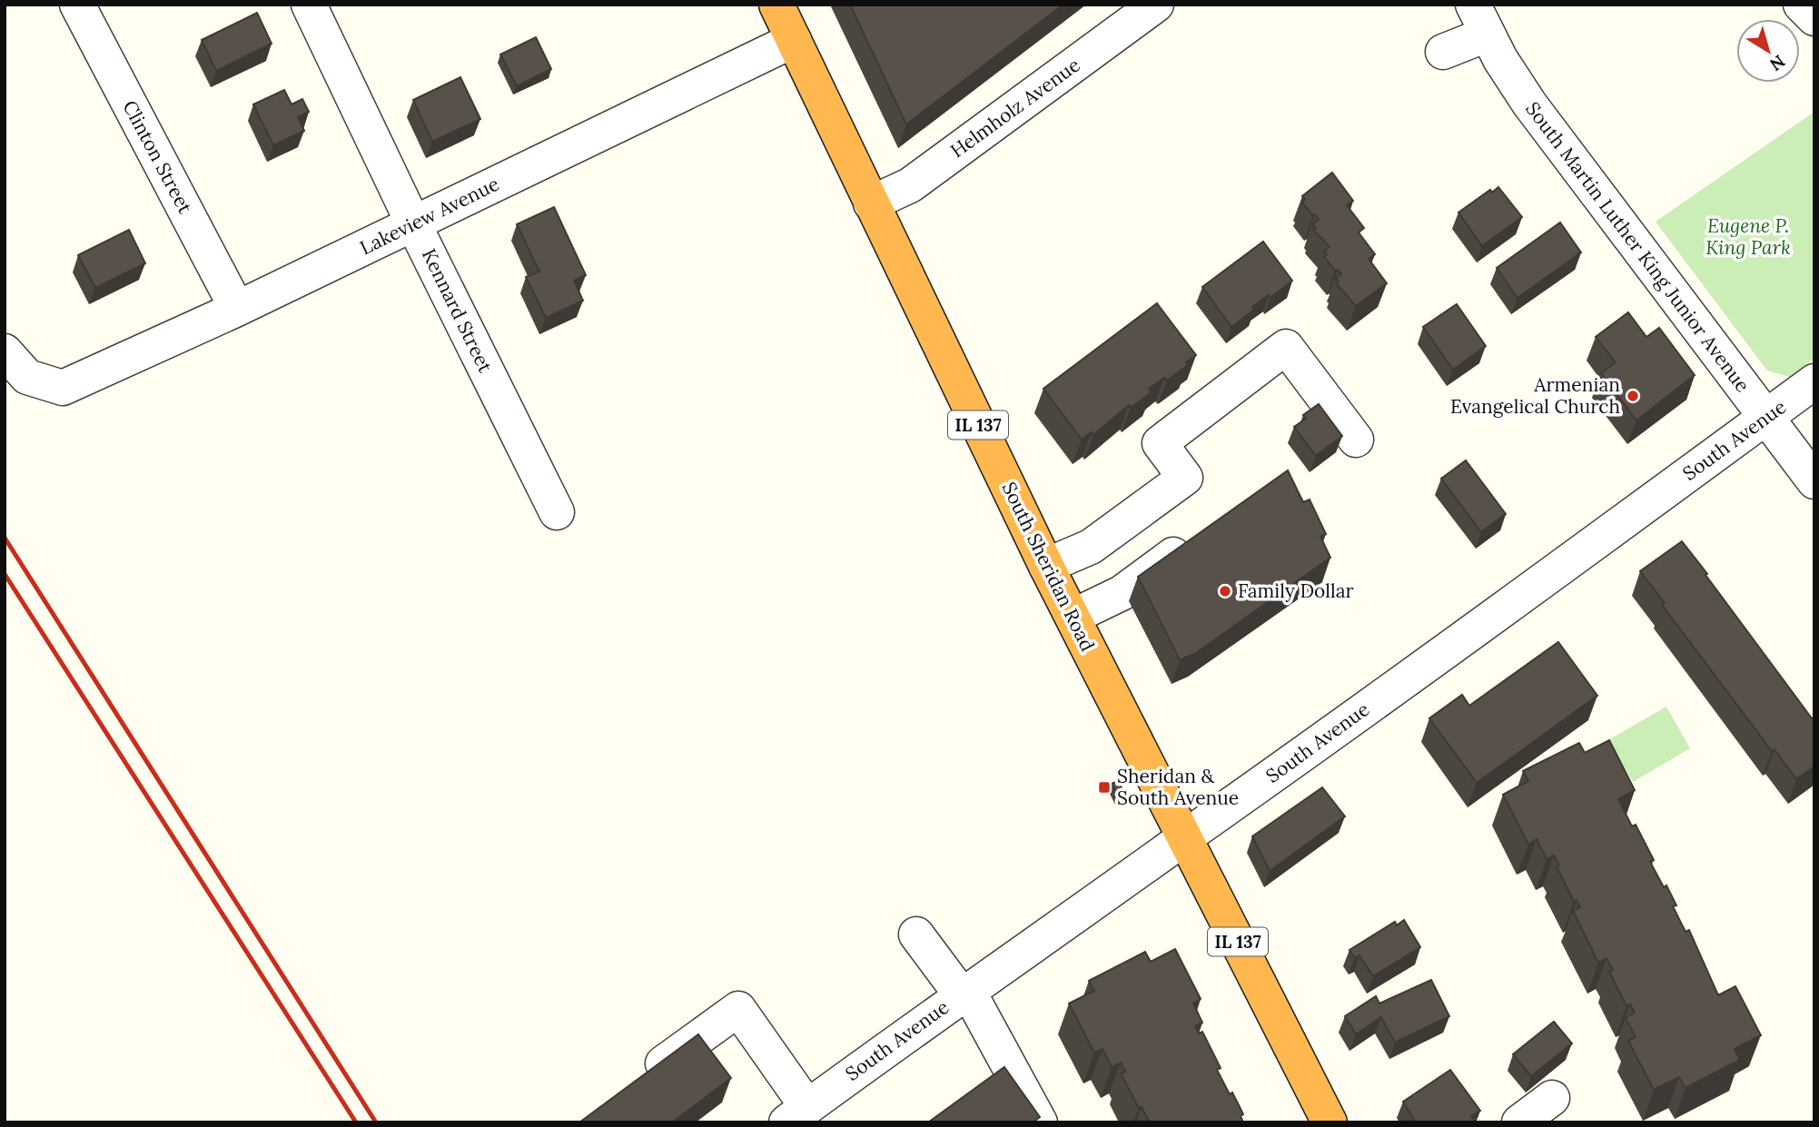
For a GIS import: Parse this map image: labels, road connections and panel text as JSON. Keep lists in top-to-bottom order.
{
  "streets": {
    "highway": ["IL 137", "South Sheridan Road"],
    "street": [
      "Helmholz Avenue",
      "Clinton Street",
      "Lakeview Avenue",
      "South Martin Luther King Junior Avenue",
      "Kennard Street",
      "South Avenue"
    ]
  },
  "crossings": [
    ["Helmholz Avenue", "South Sheridan Road"],
    ["Clinton Street", "Lakeview Avenue"],
    ["Lakeview Avenue", "Kennard Street"],
    ["Lakeview Avenue", "South Sheridan Road"],
    ["South Martin Luther King Junior Avenue", "South Avenue"],
    ["South Avenue", "South Sheridan Road"]
  ],
  "parks": ["Eugene P. King Park"],
  "places": {
    "other": ["Armenian Evangelical Church", "Family Dollar"],
    "transit": ["Sheridan & South Avenue"]
  },
  "north": "bottom right"
}
